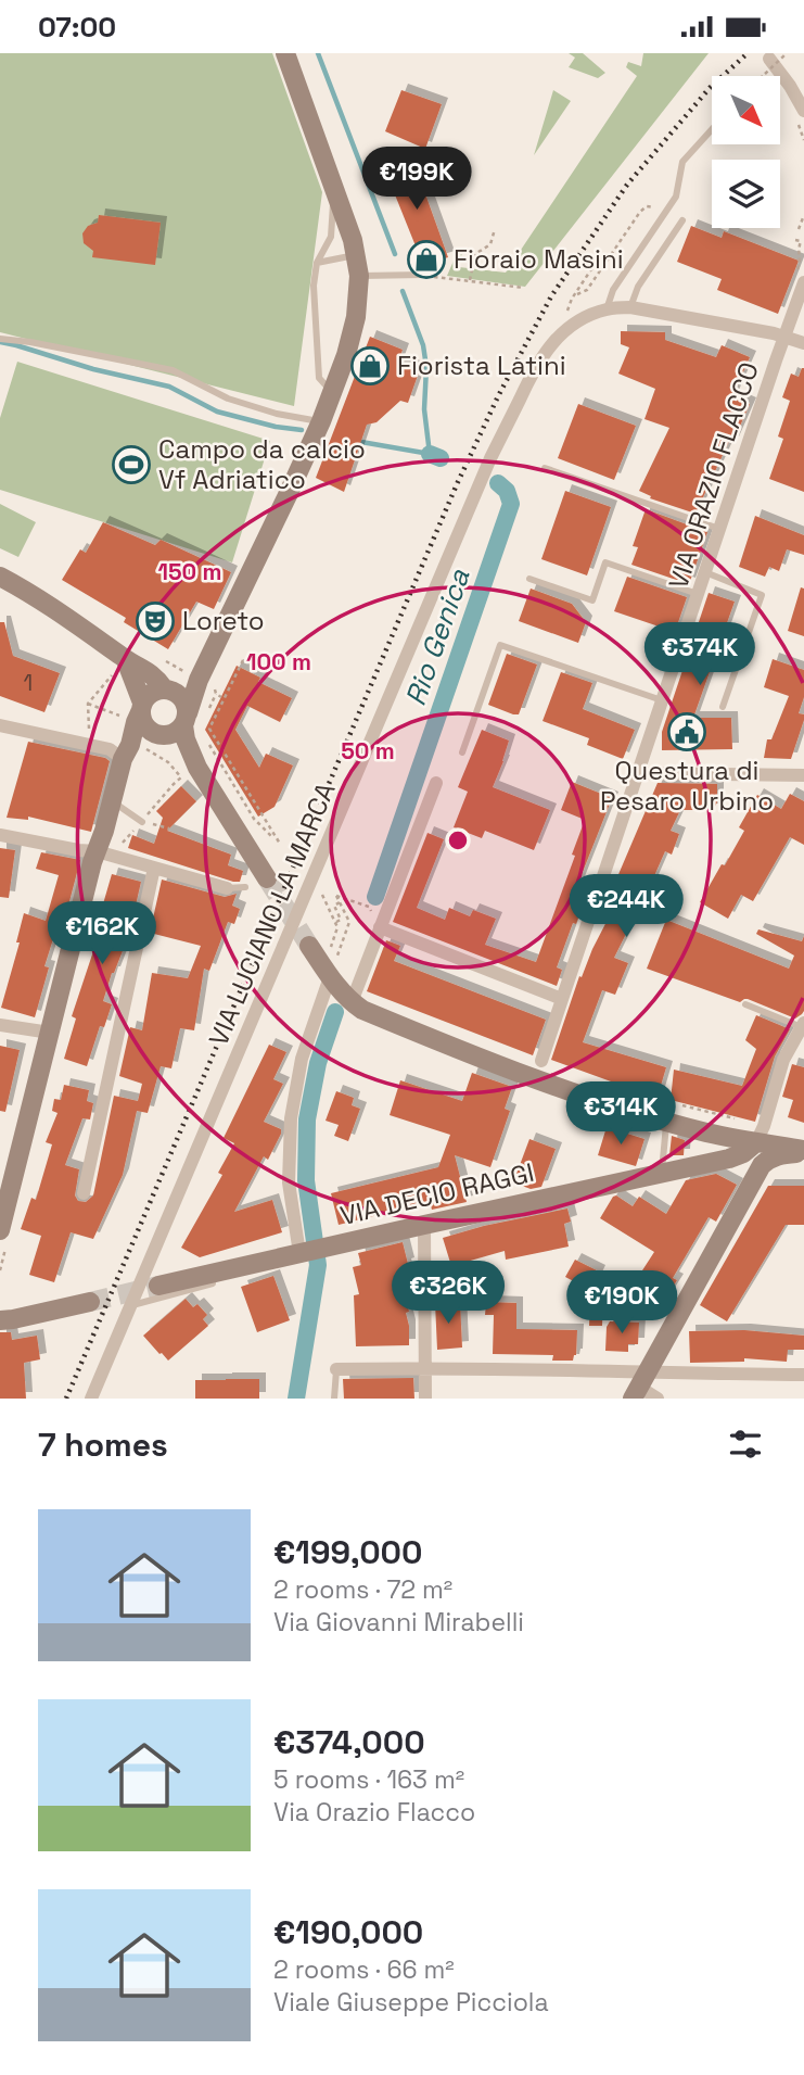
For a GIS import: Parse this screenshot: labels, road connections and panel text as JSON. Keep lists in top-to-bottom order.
{
  "streets": {
    "street": ["VIA ORAZIO FLACCO", "VIA LUCIANO LA MARCA", "VIA DECIO RAGGI"]
  },
  "crossings": [
    ["VIA ORAZIO FLACCO", "VIA LUCIANO LA MARCA"]
  ],
  "water": ["Rio Genica"],
  "places": {
    "shop": ["Fioraio Masini", "Fiorista Latini"],
    "sports": ["Campo da calcio Vf Adriatico"],
    "theatre": ["Loreto"],
    "public building": ["Questura di Pesaro Urbino"]
  },
  "house_numbers": ["1"],
  "north": "bottom right",
  "page": {
    "status": "07:00",
    "price": [
      "€199K",
      "€374K",
      "€244K",
      "€162K",
      "€314K",
      "€326K",
      "€190K"
    ],
    "heading": "7 homes",
    "list": [
      {
        "name": "€199,000",
        "note": "2 rooms · 72 m² · Via Giovanni Mirabelli"
      },
      {
        "name": "€374,000",
        "note": "5 rooms · 163 m² · Via Orazio Flacco"
      },
      {
        "name": "€190,000",
        "note": "2 rooms · 66 m² · Viale Giuseppe Picciola"
      }
    ]
  },
  "rings": ["150 m", "100 m", "50 m"]
}
